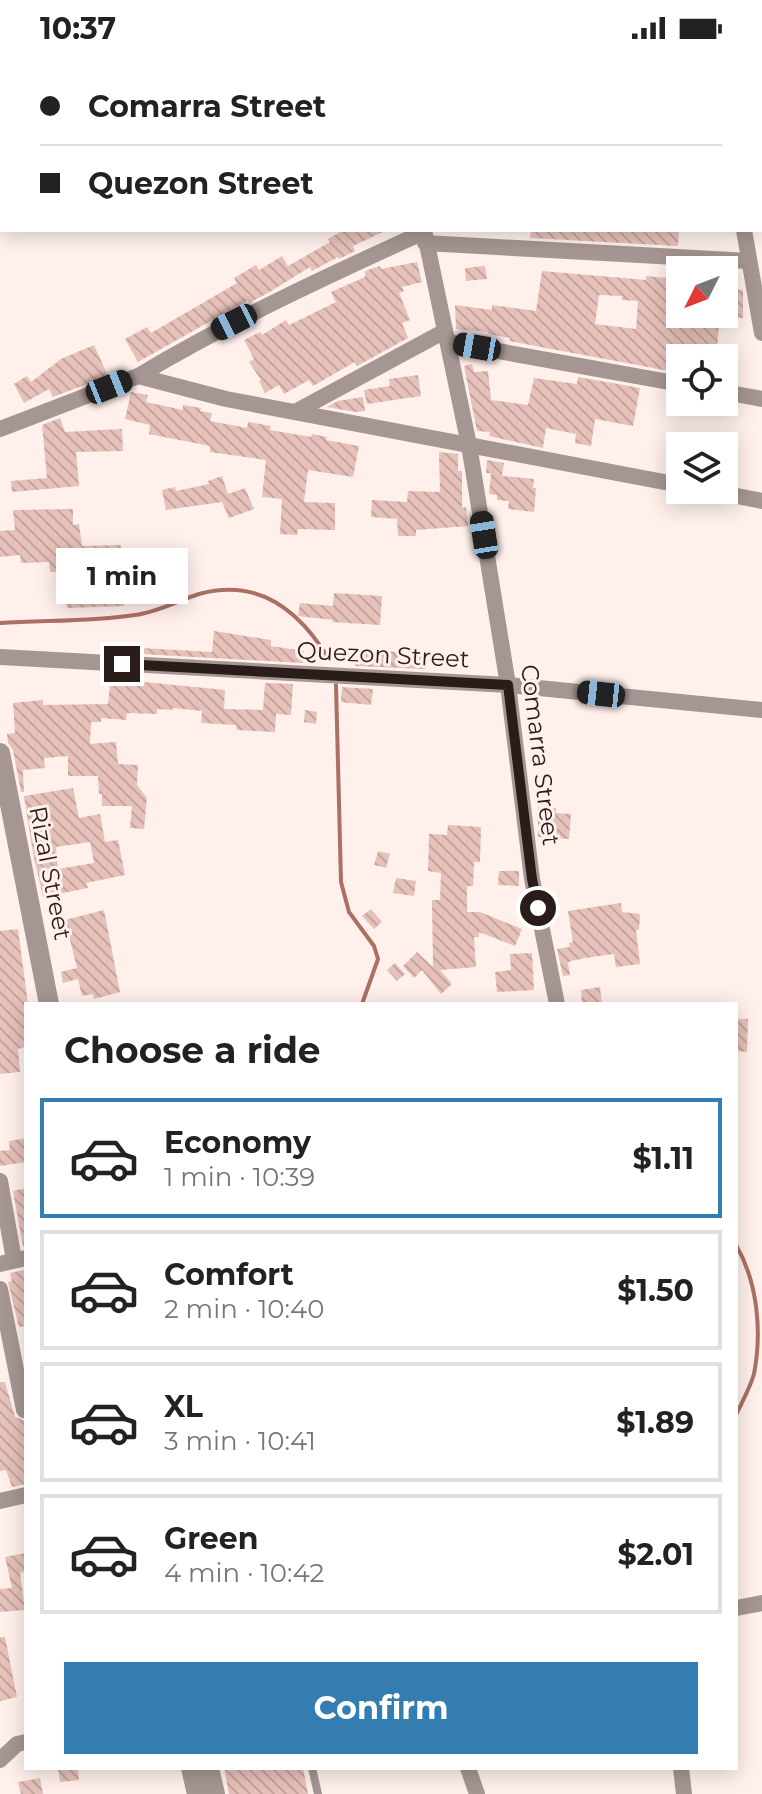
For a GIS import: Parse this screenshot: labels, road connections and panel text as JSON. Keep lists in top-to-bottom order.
{
  "streets": {
    "street": ["Quezon Street", "Comarra Street", "Rizal Street"]
  },
  "crossings": [
    ["Quezon Street", "Comarra Street"]
  ],
  "north": "bottom left",
  "page": {
    "status": "10:37",
    "banner": ["Comarra Street", "Quezon Street"],
    "bubble": "1 min",
    "heading": "Choose a ride",
    "list": [
      {
        "name": "Economy",
        "note": "1 min · 10:39",
        "value": "$1.11"
      },
      {
        "name": "Comfort",
        "note": "2 min · 10:40",
        "value": "$1.50"
      },
      {
        "name": "XL",
        "note": "3 min · 10:41",
        "value": "$1.89"
      },
      {
        "name": "Green",
        "note": "4 min · 10:42",
        "value": "$2.01"
      }
    ],
    "buttons": "Confirm"
  }
}
